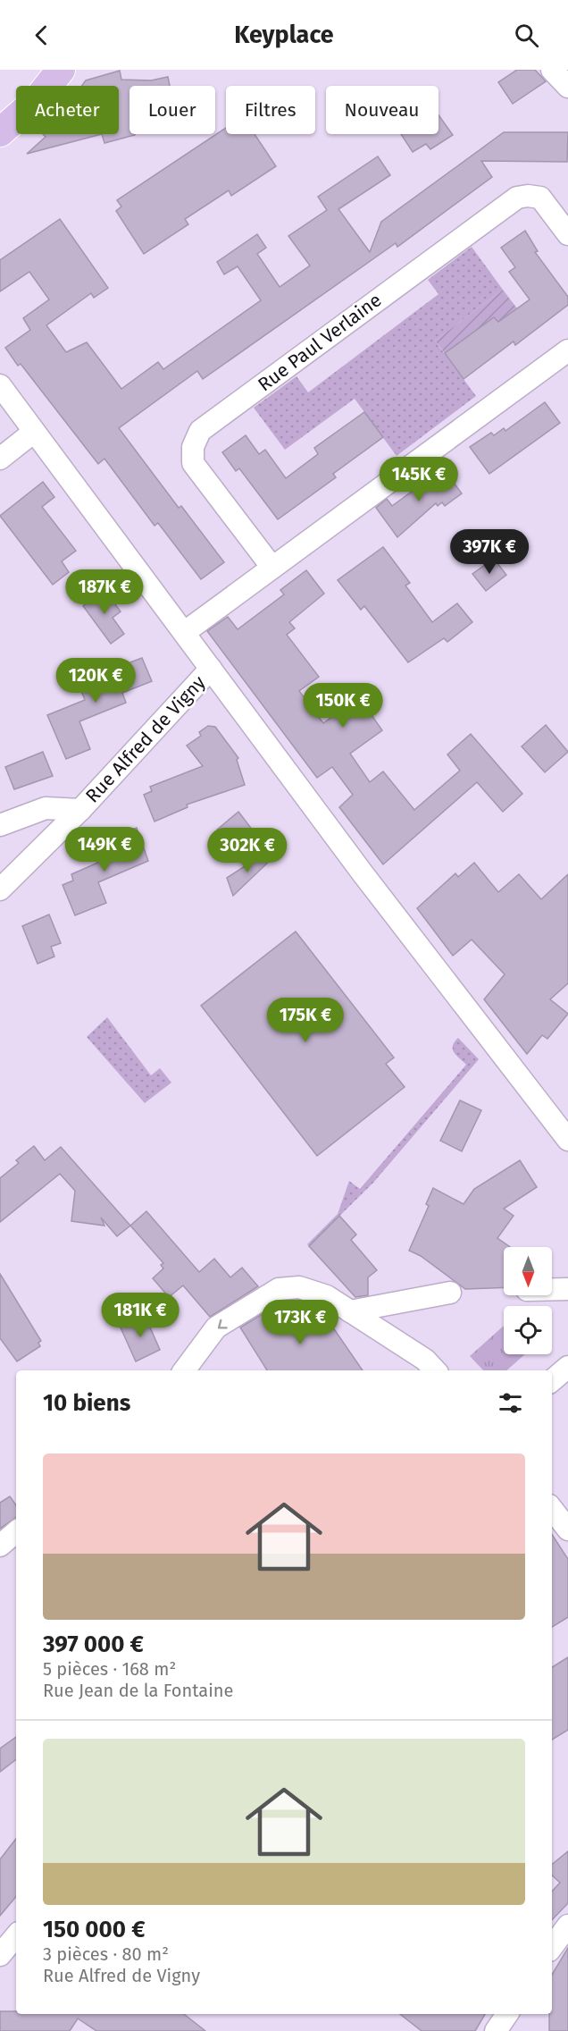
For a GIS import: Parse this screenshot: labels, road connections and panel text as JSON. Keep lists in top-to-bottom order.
{
  "streets": {
    "street": ["Rue Paul Verlaine", "Rue Alfred de Vigny"]
  },
  "north": "bottom",
  "page": {
    "header": "Keyplace",
    "chip": [
      "Acheter",
      "Louer",
      "Filtres",
      "Nouveau"
    ],
    "price": [
      "145K €",
      "397K €",
      "187K €",
      "120K €",
      "150K €",
      "149K €",
      "302K €",
      "175K €",
      "181K €",
      "173K €"
    ],
    "heading": "10 biens",
    "list": [
      {
        "name": "397 000 €",
        "note": "5 pièces · 168 m² · Rue Jean de la Fontaine"
      },
      {
        "name": "150 000 €",
        "note": "3 pièces · 80 m² · Rue Alfred de Vigny"
      }
    ]
  }
}
